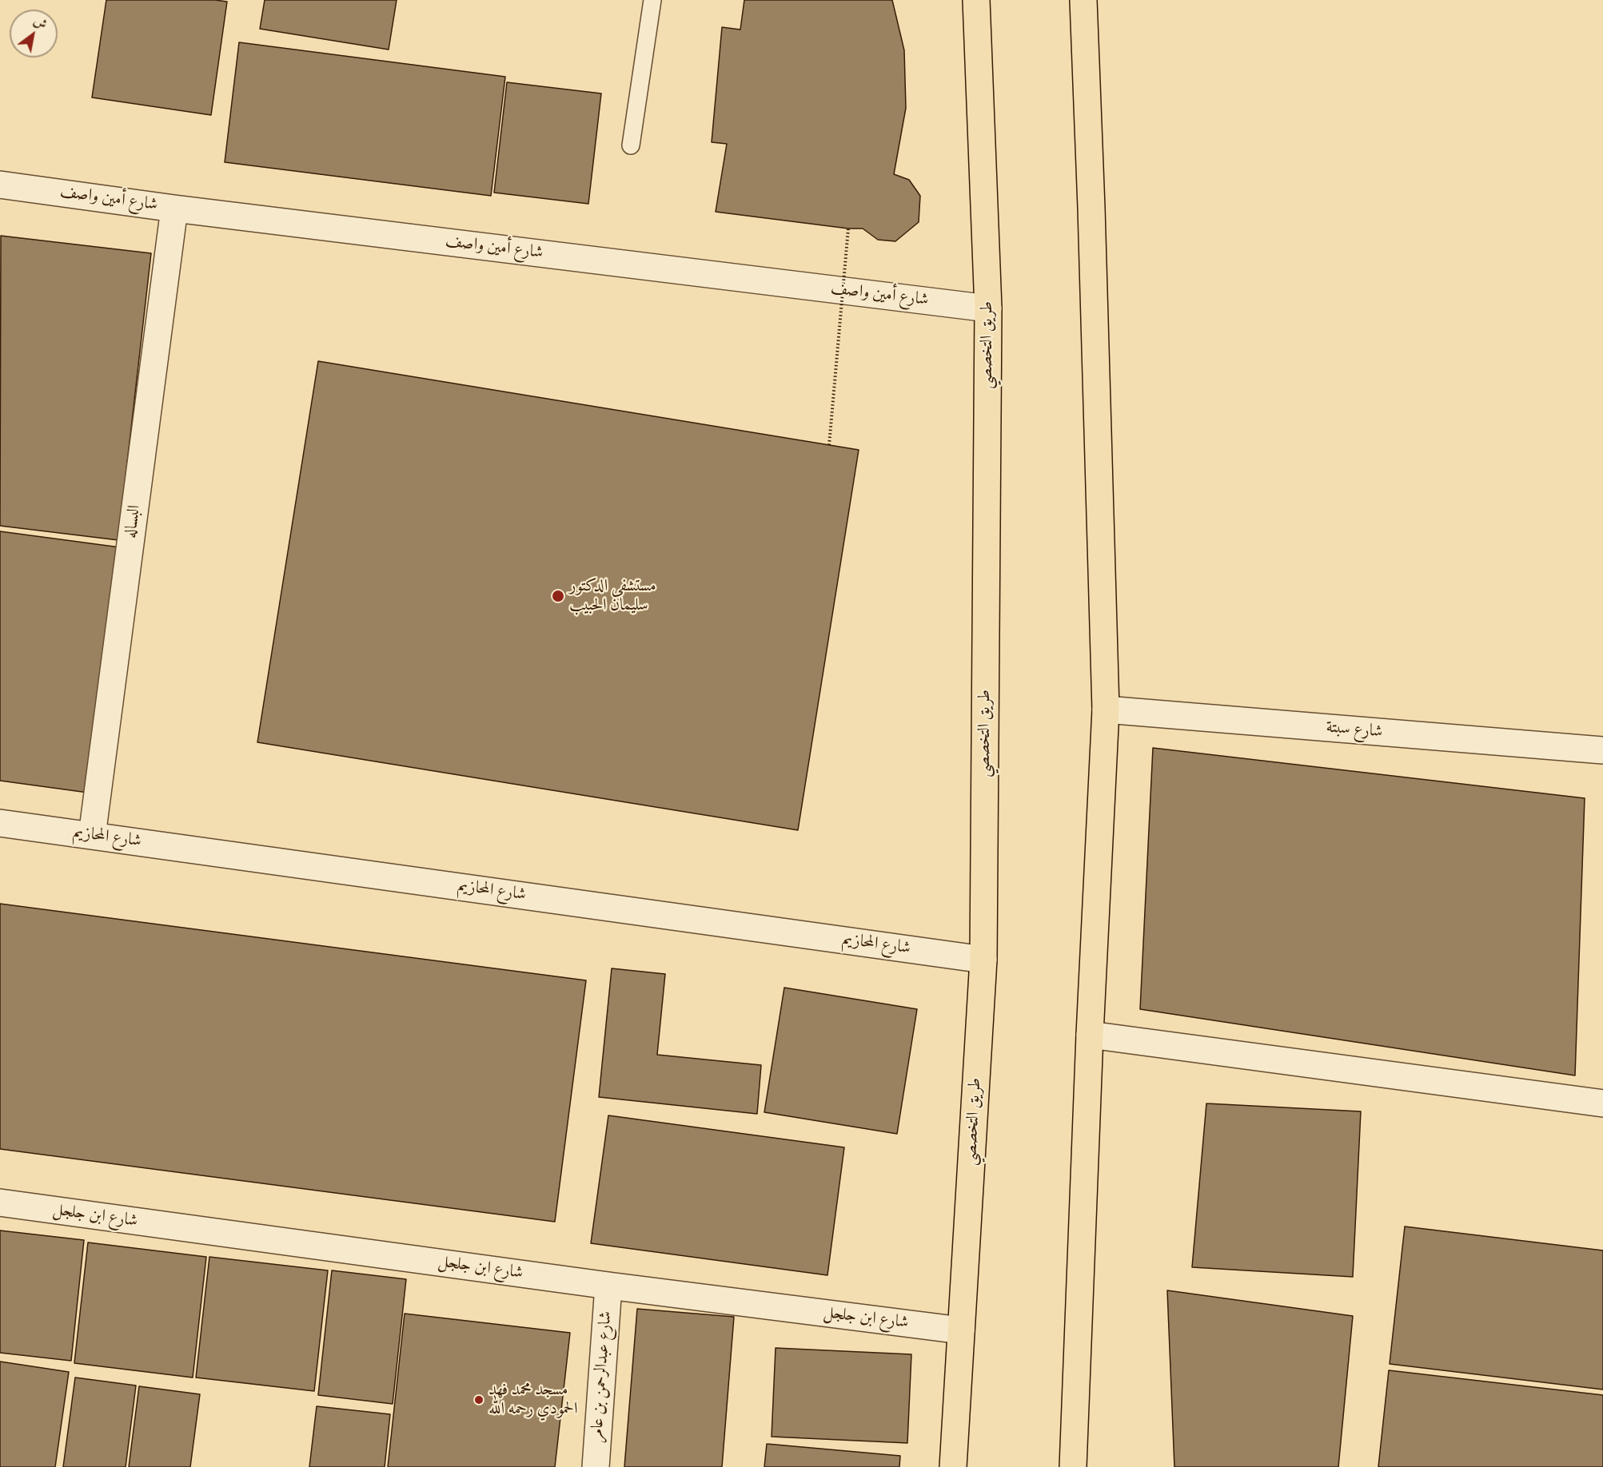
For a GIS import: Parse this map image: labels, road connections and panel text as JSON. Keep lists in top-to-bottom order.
{
  "streets": {
    "main road": ["طريق التخصصي"],
    "street": [
      "شارع أمين واصف",
      "البساله",
      "شارع سبتة",
      "شارع المحازيم",
      "شارع ابن جلجل",
      "شارع عبدالرحمن بن عامر"
    ]
  },
  "crossings": [
    ["شارع أمين واصف", "طريق التخصصي"],
    ["شارع أمين واصف", "البساله"],
    ["طريق التخصصي", "شارع المحازيم"],
    ["طريق التخصصي", "شارع ابن جلجل"],
    ["البساله", "شارع المحازيم"],
    ["شارع ابن جلجل", "شارع عبدالرحمن بن عامر"]
  ],
  "places": ["مستشفى الدكتور سليمان الحبيب", "مسجد محمد فهد الحمودي رحمه الله"],
  "north": "top right"
}
